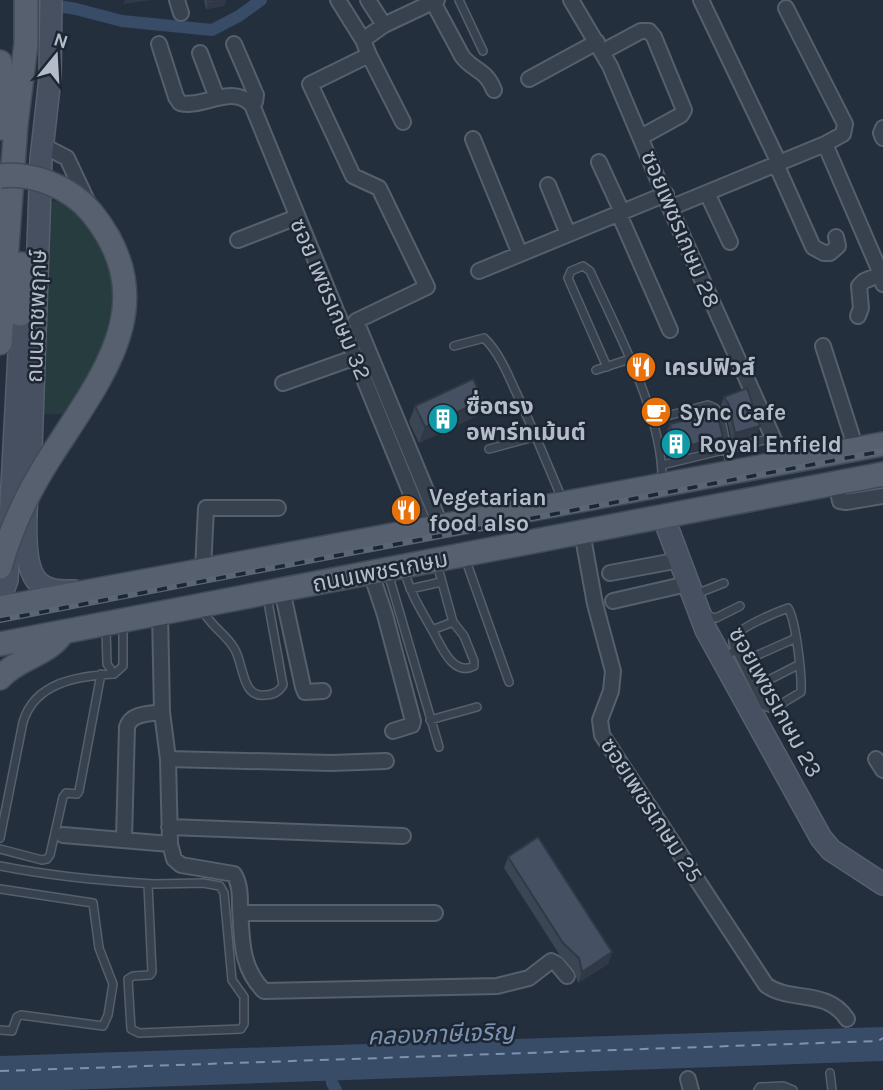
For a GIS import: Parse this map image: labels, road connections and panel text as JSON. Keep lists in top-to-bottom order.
{
  "streets": {
    "main road": ["ถนนราชพฤกษ์", "ถนนเพชรเกษม", "ซอยเพชรเกษม 23"],
    "street": ["ซอยเพชรเกษม 28", "ซอย เพชรเกษม 32", "ซอยเพชรเกษม 25"]
  },
  "crossings": [
    ["ซอยเพชรเกษม 28", "ถนนเพชรเกษม"],
    ["ซอย เพชรเกษม 32", "ถนนเพชรเกษม"],
    ["ถนนราชพฤกษ์", "ถนนเพชรเกษม"],
    ["ถนนเพชรเกษม", "ซอยเพชรเกษม 23"],
    ["ถนนเพชรเกษม", "ซอยเพชรเกษม 25"]
  ],
  "water": ["คลองภาษีเจริญ"],
  "places": {
    "restaurant": ["เครปฟิวส์", "Vegetarian food also"],
    "cafe": ["Sync Cafe"],
    "building": ["ซื่อตรง อพาร์ทเม้นต์", "Royal Enfield"]
  },
  "north": "top"
}
